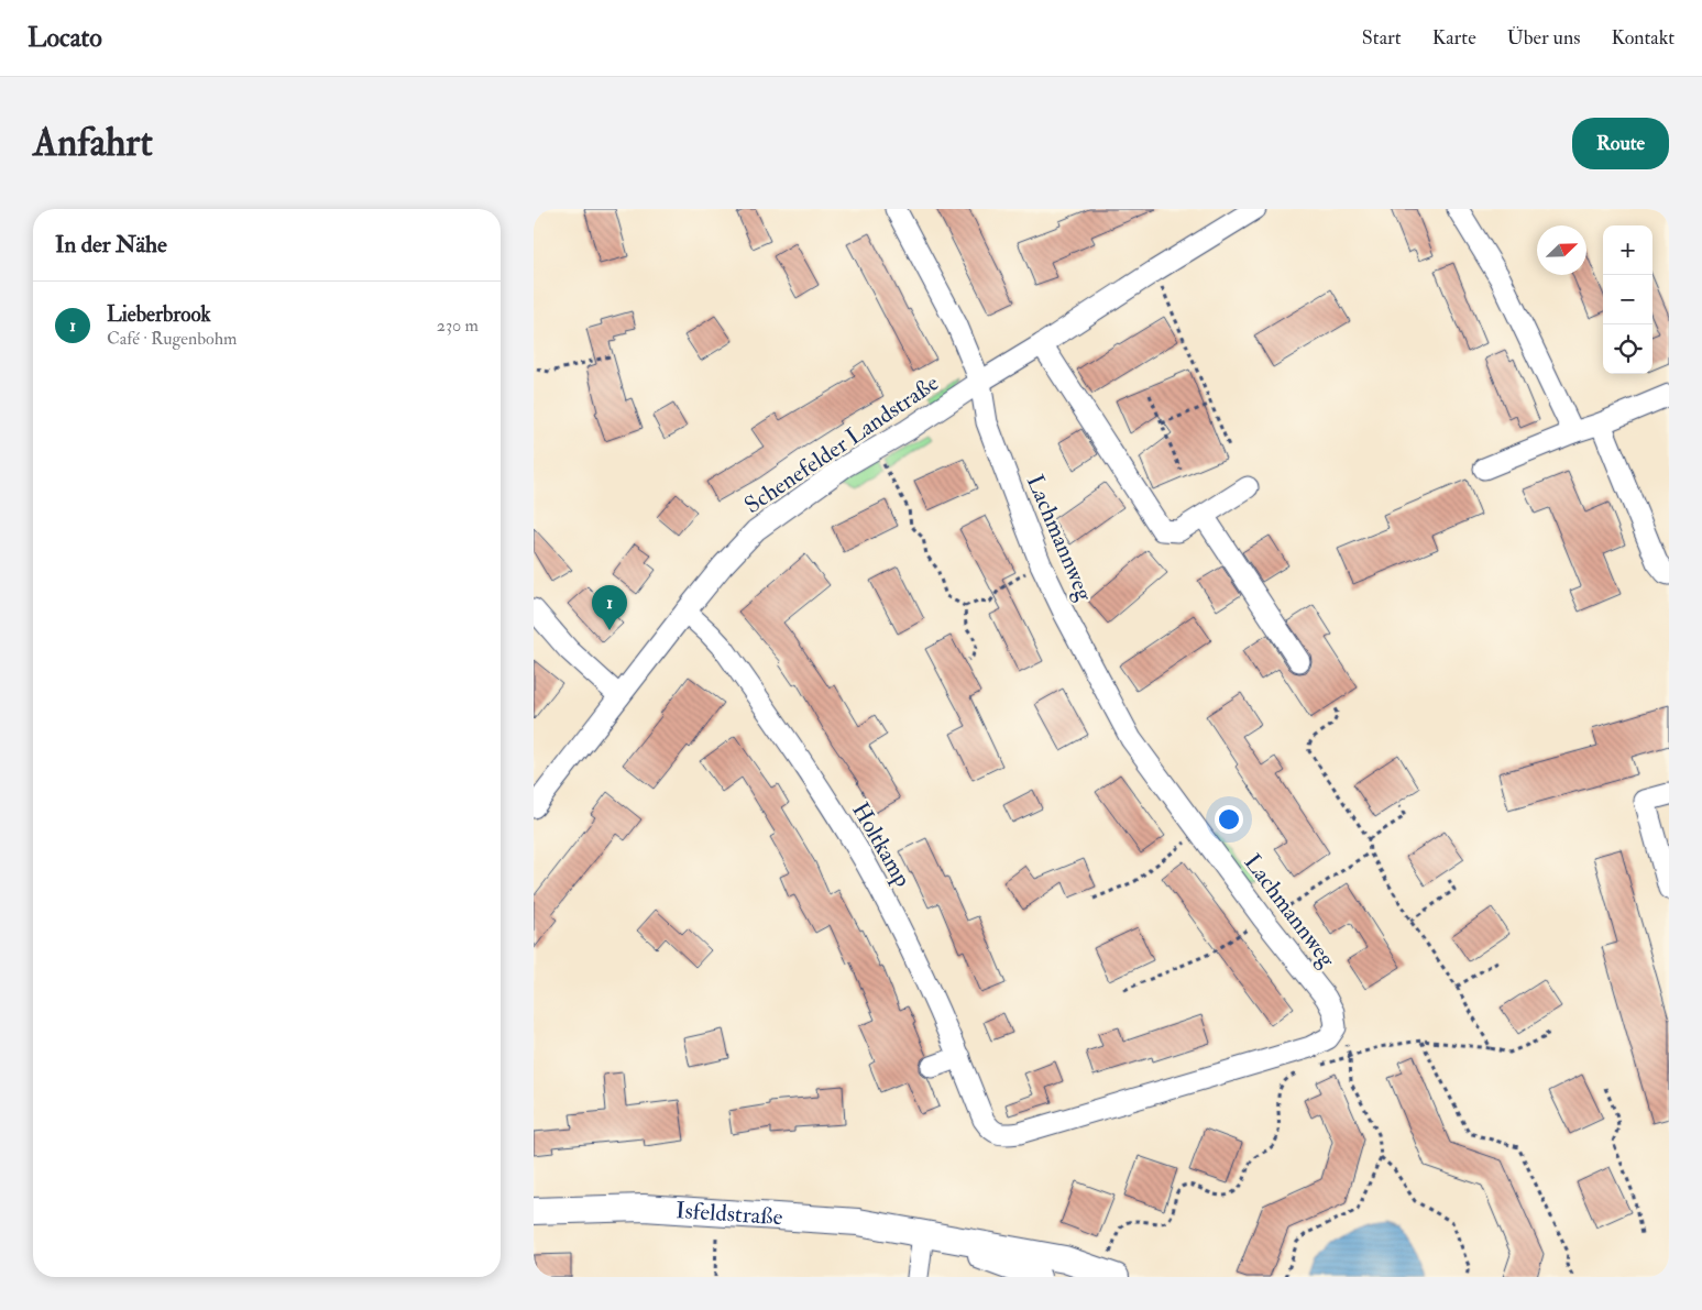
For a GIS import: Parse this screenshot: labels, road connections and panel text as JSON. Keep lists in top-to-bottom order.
{
  "streets": {
    "main road": ["Isfeldstraße"],
    "street": ["Schenefelder Landstraße", "Lachmannweg", "Holtkamp"]
  },
  "crossings": [
    ["Schenefelder Landstraße", "Lachmannweg"],
    ["Schenefelder Landstraße", "Holtkamp"],
    ["Lachmannweg", "Holtkamp"]
  ],
  "north": "top right",
  "page": {
    "header": "Locato",
    "nav": [
      "Start",
      "Karte",
      "Über uns",
      "Kontakt"
    ],
    "buttons": "Route",
    "title": "Anfahrt",
    "heading": "In der Nähe",
    "map_buttons": ["+", "−"],
    "list": [
      {
        "mark": "1",
        "name": "Lieberbrook",
        "note": "Café · Rugenbohm",
        "value": "230 m"
      }
    ],
    "pins": "1"
  }
}
